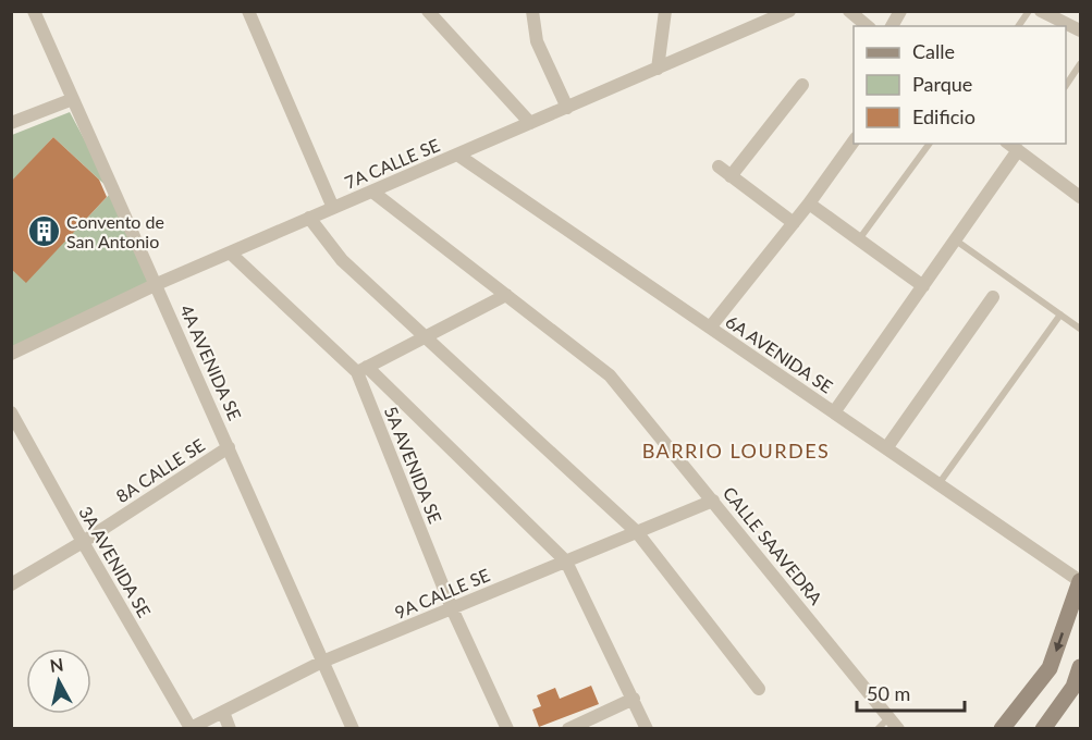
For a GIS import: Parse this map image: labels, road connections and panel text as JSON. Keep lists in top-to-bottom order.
{
  "streets": {
    "street": [
      "7A CALLE SE",
      "6A AVENIDA SE",
      "4A AVENIDA SE",
      "5A AVENIDA SE",
      "8A CALLE SE",
      "CALLE SAAVEDRA",
      "3A AVENIDA SE",
      "9A CALLE SE"
    ]
  },
  "crossings": [
    ["7A CALLE SE", "6A AVENIDA SE"],
    ["7A CALLE SE", "4A AVENIDA SE"],
    ["7A CALLE SE", "5A AVENIDA SE"],
    ["7A CALLE SE", "CALLE SAAVEDRA"],
    ["4A AVENIDA SE", "8A CALLE SE"],
    ["4A AVENIDA SE", "9A CALLE SE"],
    ["5A AVENIDA SE", "9A CALLE SE"],
    ["8A CALLE SE", "3A AVENIDA SE"],
    ["CALLE SAAVEDRA", "9A CALLE SE"],
    ["3A AVENIDA SE", "9A CALLE SE"]
  ],
  "districts": ["BARRIO LOURDES"],
  "places": {
    "building": ["Convento de San Antonio"]
  },
  "legend": ["Calle", "Parque", "Edificio"],
  "scale_bar": "50 m",
  "north": "top"
}
